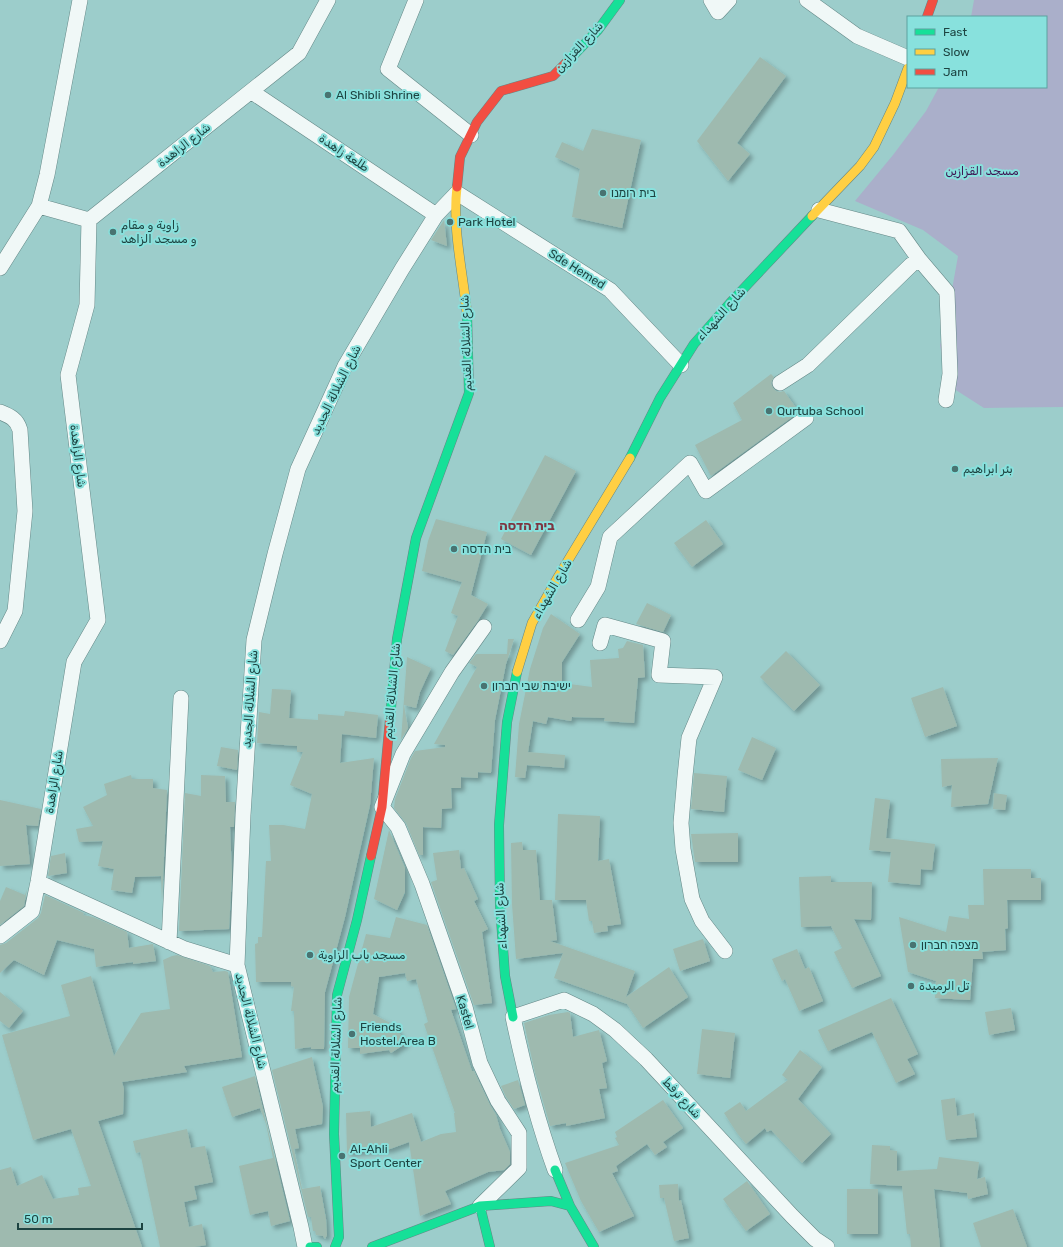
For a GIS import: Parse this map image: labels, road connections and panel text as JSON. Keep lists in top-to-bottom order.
{
  "streets": {
    "street": [
      "شارع القزازين",
      "شارع الزاهدة",
      "طلعة زاهدة",
      "Sde Hemed",
      "شارع الشهداء",
      "شارع الشلالة القديم",
      "شارع الشلالة الجديد",
      "Kastel",
      "شارع ترفط"
    ]
  },
  "crossings": [
    ["شارع القزازين", "Sde Hemed"],
    ["شارع القزازين", "شارع الشلالة القديم"],
    ["شارع القزازين", "شارع الشلالة الجديد"],
    ["شارع الزاهدة", "طلعة زاهدة"],
    ["طلعة زاهدة", "شارع الشلالة الجديد"],
    ["Sde Hemed", "شارع الشهداء"],
    ["Sde Hemed", "شارع الشلالة القديم"],
    ["Sde Hemed", "شارع الشلالة الجديد"],
    ["شارع الشهداء", "شارع ترفط"],
    ["شارع الشلالة القديم", "شارع الشلالة الجديد"],
    ["شارع الشلالة القديم", "Kastel"]
  ],
  "districts": ["בית הדסה"],
  "parks": ["مسجد القزازين"],
  "places": [
    "Al Shibli Shrine",
    "בית רומנו",
    "Park Hotel",
    "زاوية و مقام و مسجد الزاهد",
    "Qurtuba School",
    "بئر ابراهيم",
    "בית הדסה",
    "ישיבת שבי חברון",
    "מצפה חברון",
    "مسجد باب الزاوية",
    "تل الرميدة",
    "Friends Hostel.Area B",
    "Al-Ahli Sport Center"
  ],
  "legend": ["Fast", "Slow", "Jam"],
  "scale_bar": "50 m"
}
